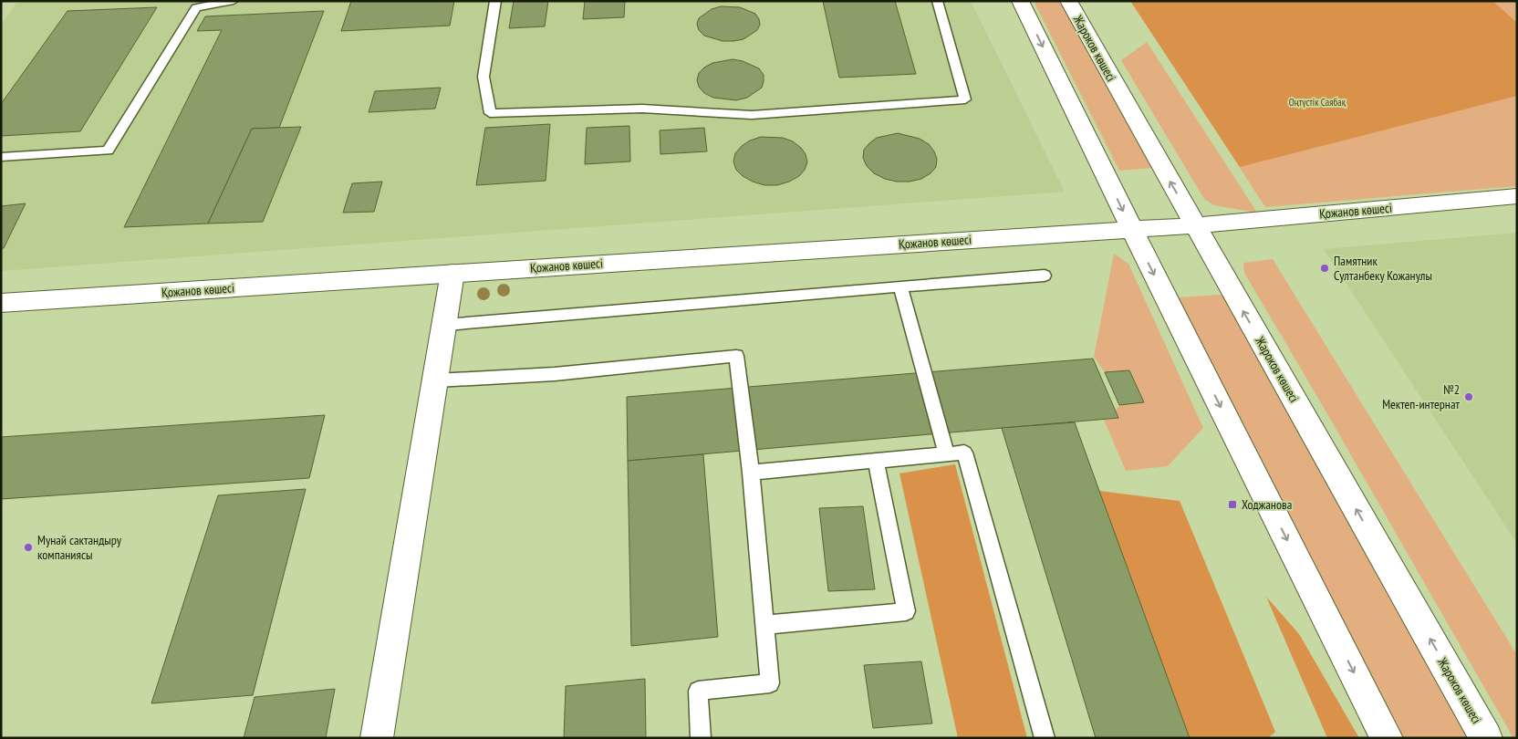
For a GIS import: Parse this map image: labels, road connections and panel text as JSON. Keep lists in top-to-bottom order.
{
  "streets": {
    "street": ["Жароков көшесі", "Қожанов көшесі"]
  },
  "crossings": [
    ["Жароков көшесі", "Қожанов көшесі"]
  ],
  "parks": ["Оңтүстік Саябақ"],
  "places": {
    "other": ["Памятник Султанбеку Кожанулы", "№2 Мектеп-интернат", "Мунай сактандыру компаниясы"],
    "transit": ["Ходжанова"]
  }
}
